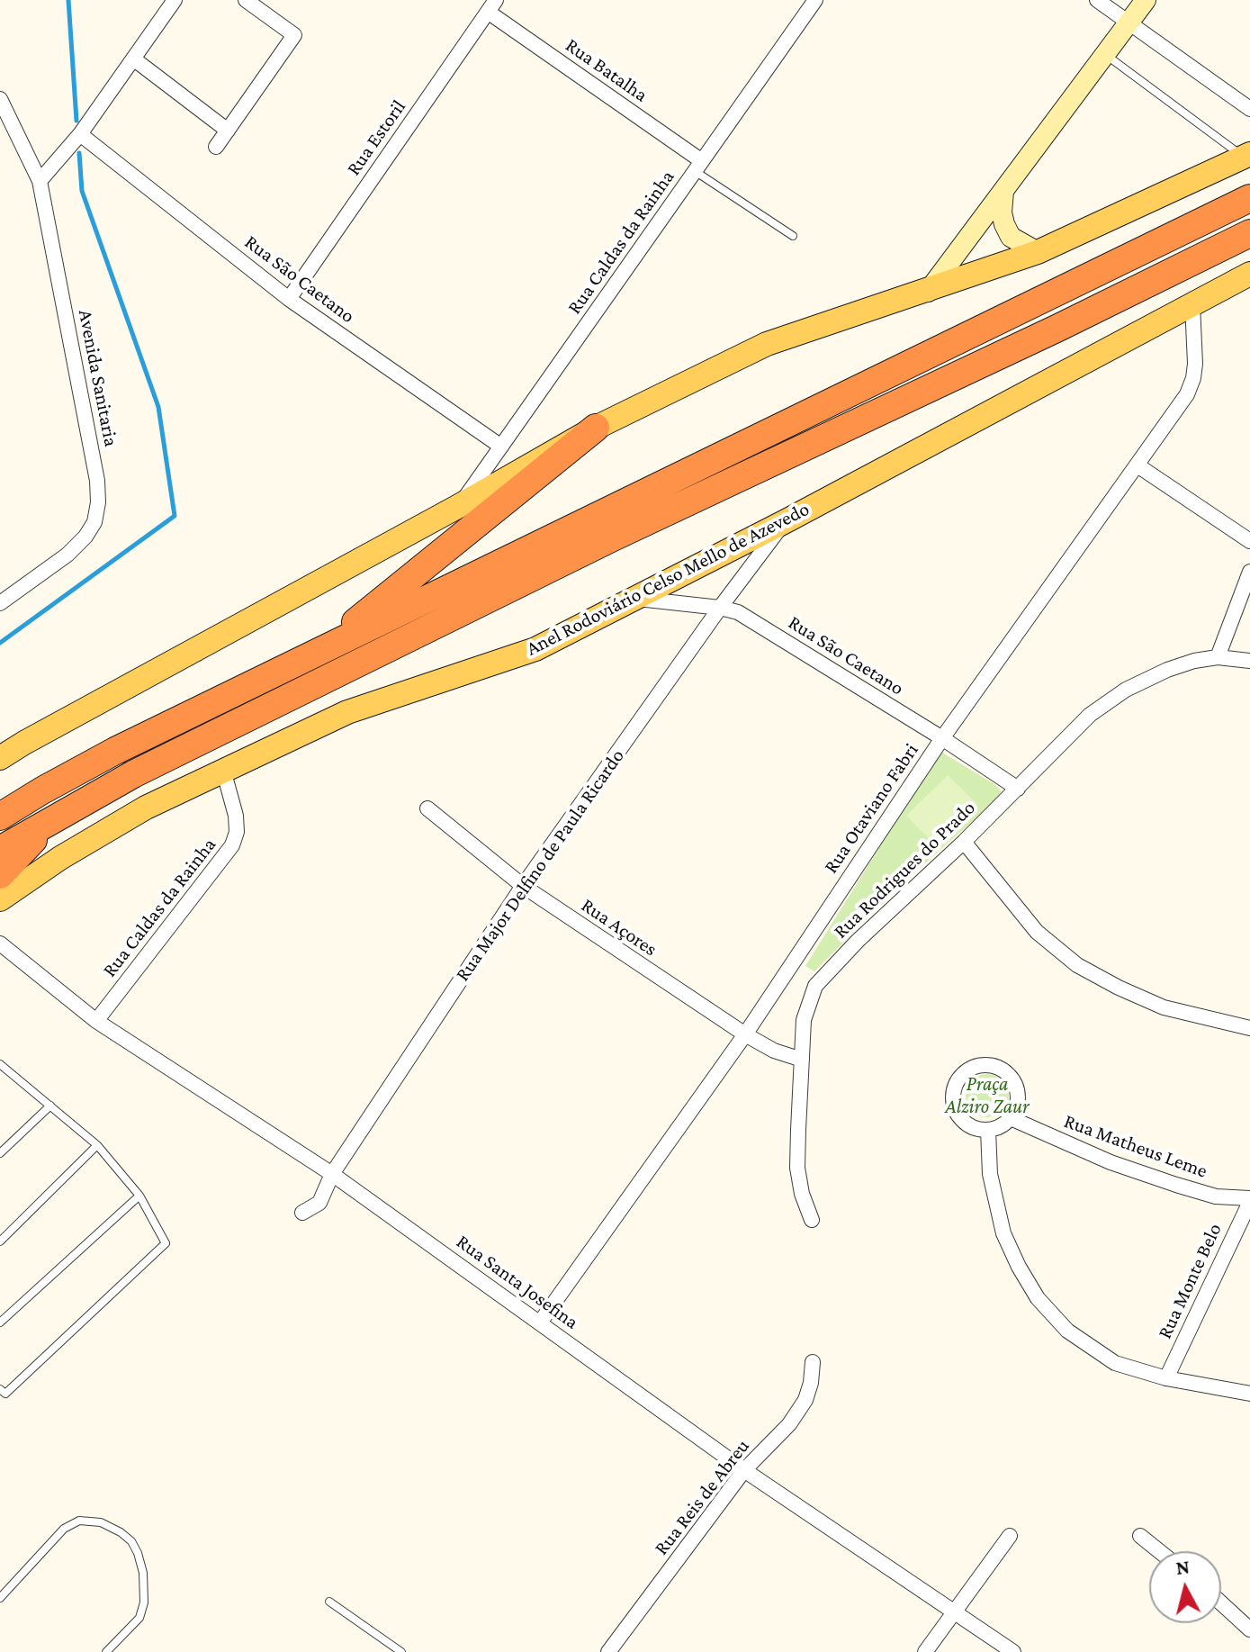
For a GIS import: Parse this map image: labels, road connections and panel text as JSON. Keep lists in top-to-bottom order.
{
  "streets": {
    "main road": ["Anel Rodoviário Celso Mello de Azevedo"],
    "street": [
      "Rua Batalha",
      "Rua Estoril",
      "Rua Caldas da Rainha",
      "Rua São Caetano",
      "Avenida Sanitaria",
      "Rua Otaviano Fabri",
      "Rua Major Delfino de Paula Ricardo",
      "Rua Rodrigues do Prado",
      "Rua Açores",
      "Rua Matheus Leme",
      "Rua Monte Belo",
      "Rua Santa Josefina",
      "Rua Reis de Abreu"
    ]
  },
  "crossings": [
    ["Rua Batalha", "Rua Estoril"],
    ["Rua Batalha", "Rua Caldas da Rainha"],
    ["Rua Estoril", "Rua São Caetano"],
    ["Rua Caldas da Rainha", "Rua São Caetano"],
    ["Rua Caldas da Rainha", "Anel Rodoviário Celso Mello de Azevedo"],
    ["Rua Caldas da Rainha", "Rua Santa Josefina"],
    ["Rua São Caetano", "Anel Rodoviário Celso Mello de Azevedo"],
    ["Rua São Caetano", "Rua Otaviano Fabri"],
    ["Rua São Caetano", "Rua Major Delfino de Paula Ricardo"],
    ["Rua São Caetano", "Rua Rodrigues do Prado"],
    ["Anel Rodoviário Celso Mello de Azevedo", "Rua Otaviano Fabri"],
    ["Anel Rodoviário Celso Mello de Azevedo", "Rua Major Delfino de Paula Ricardo"],
    ["Rua Otaviano Fabri", "Rua Açores"],
    ["Rua Otaviano Fabri", "Rua Santa Josefina"],
    ["Rua Major Delfino de Paula Ricardo", "Rua Açores"],
    ["Rua Major Delfino de Paula Ricardo", "Rua Santa Josefina"],
    ["Rua Rodrigues do Prado", "Rua Açores"],
    ["Rua Matheus Leme", "Rua Monte Belo"],
    ["Rua Santa Josefina", "Rua Reis de Abreu"]
  ],
  "parks": ["Praça Alziro Zaur"],
  "north": "top"
}
